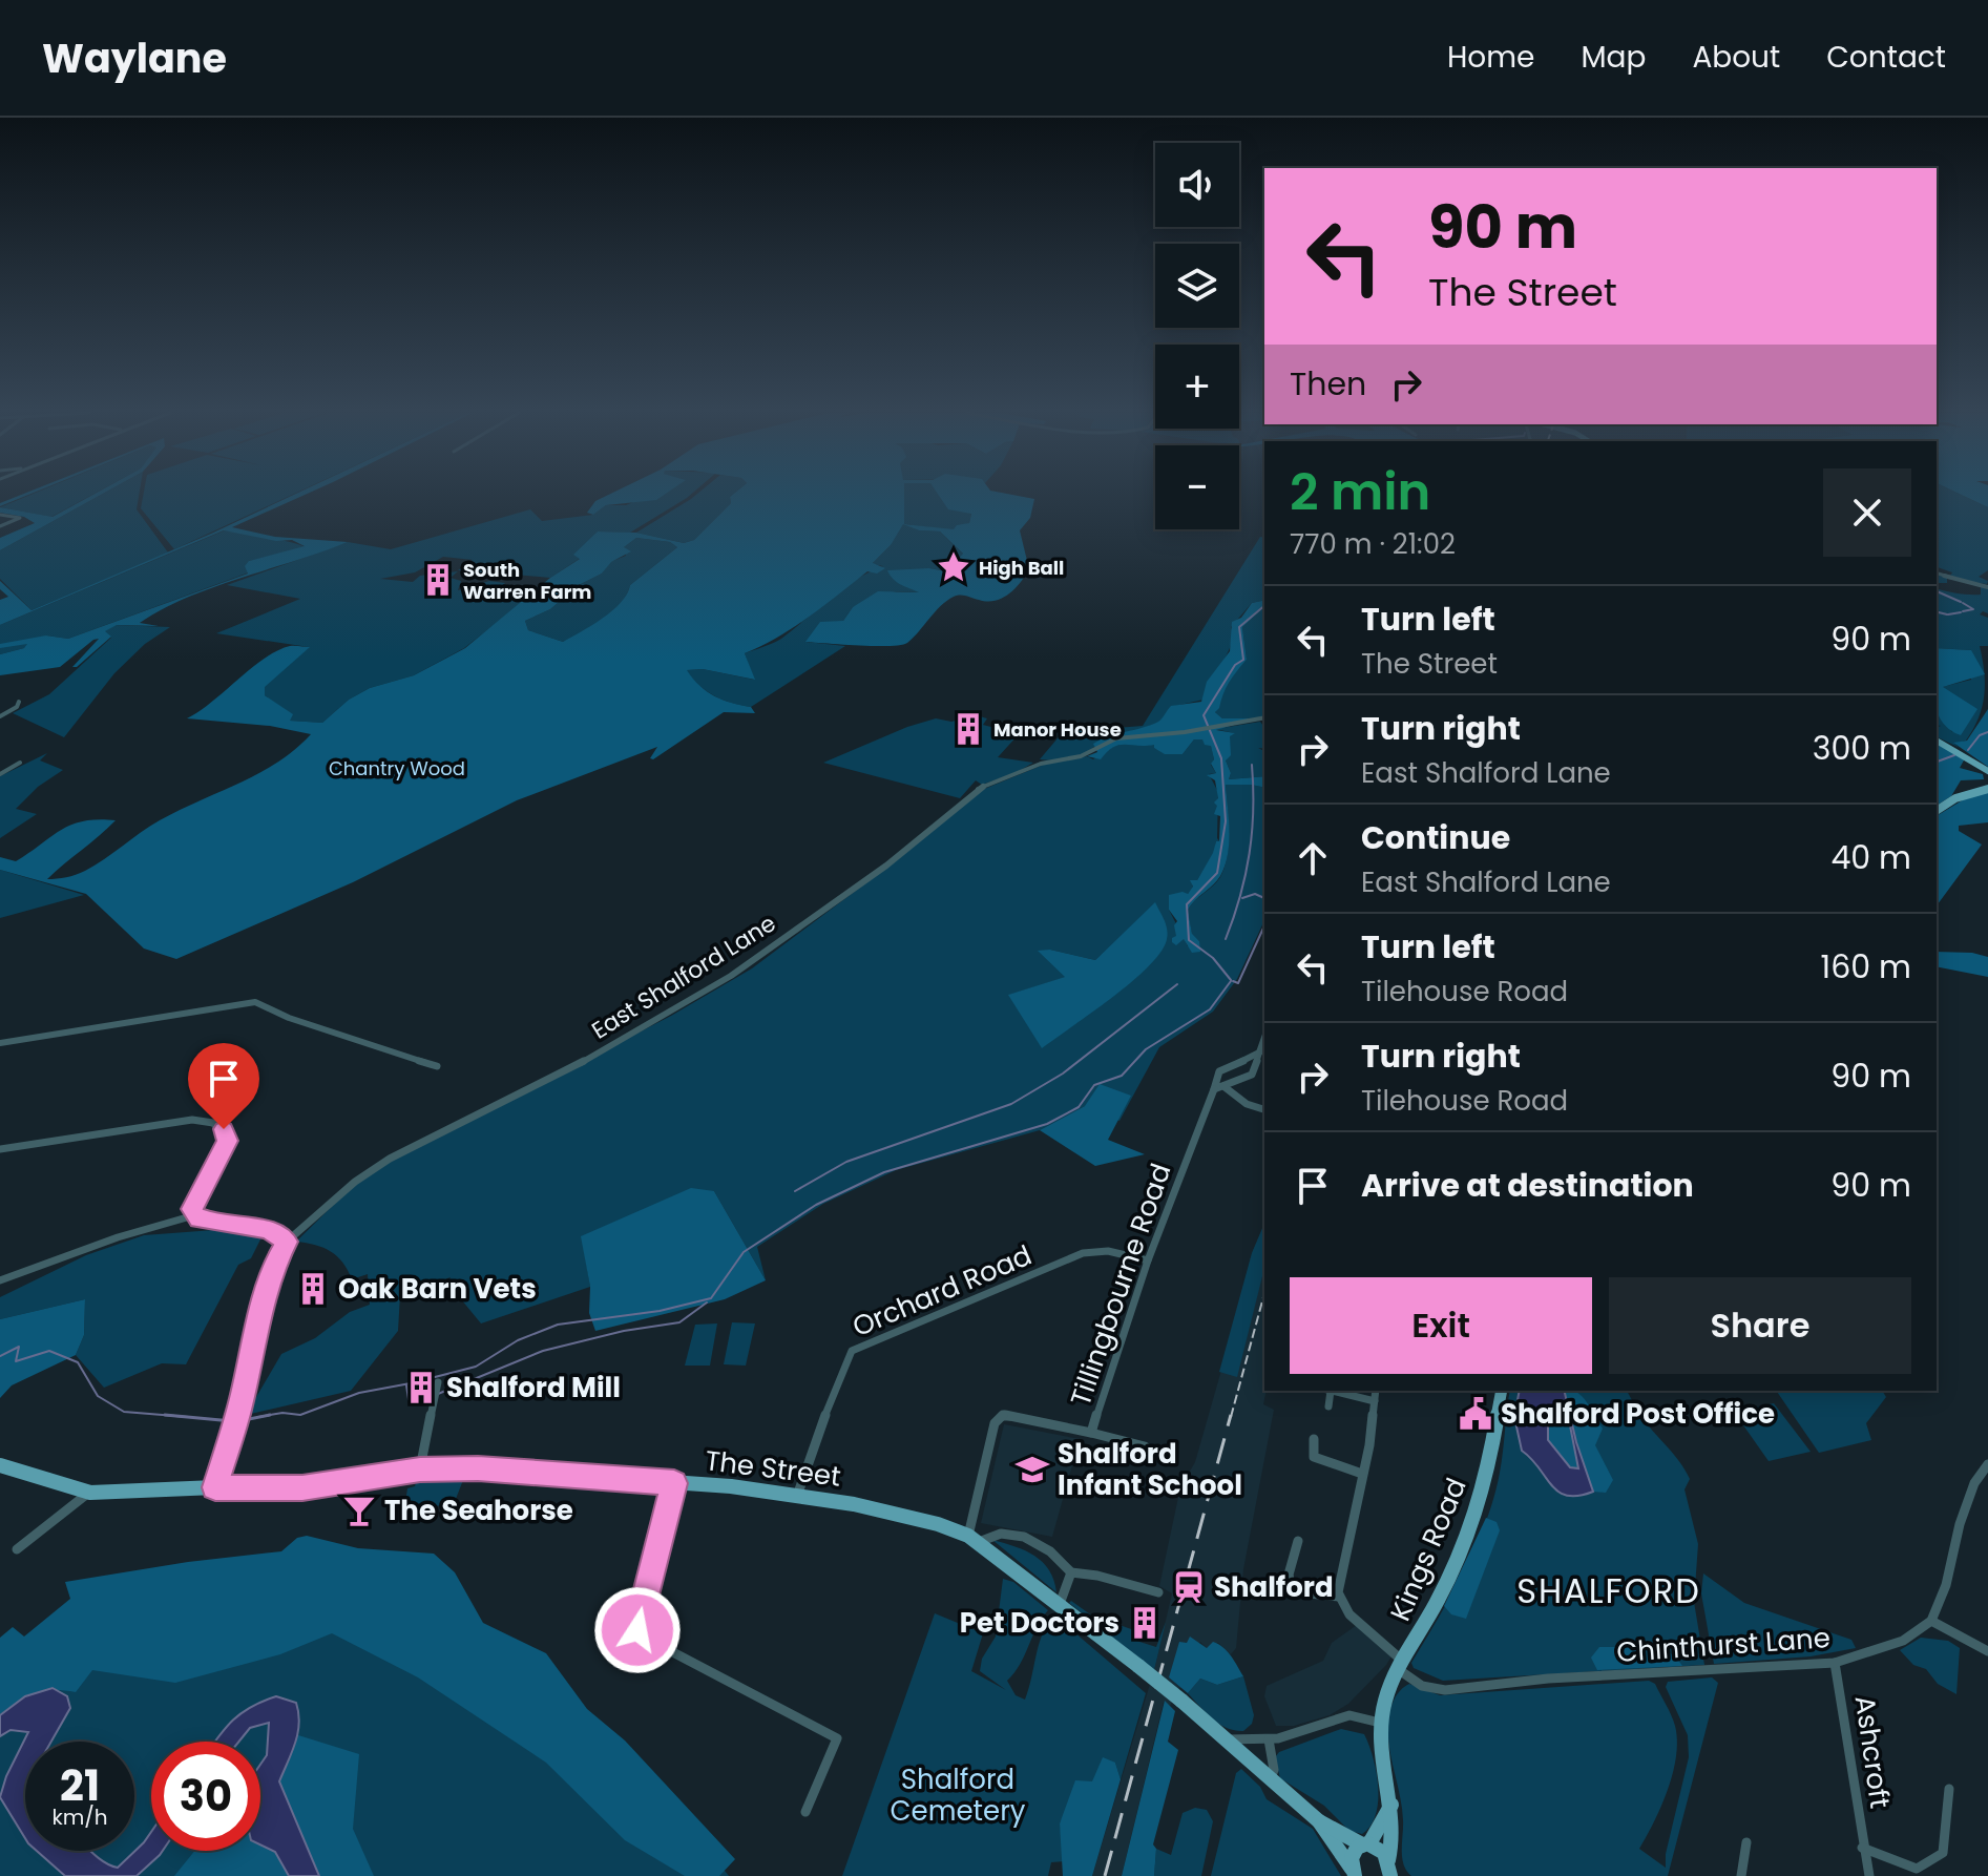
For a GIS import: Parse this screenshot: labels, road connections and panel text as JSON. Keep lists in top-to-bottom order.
{
  "streets": {
    "main road": ["The Street", "Kings Road"],
    "street": [
      "East Shalford Lane",
      "Tillingbourne Road",
      "Orchard Road",
      "Chinthurst Lane",
      "Ashcroft"
    ]
  },
  "crossings": [
    ["East Shalford Lane", "The Street"],
    ["Tillingbourne Road", "Orchard Road"],
    ["Tillingbourne Road", "The Street"],
    ["Orchard Road", "The Street"],
    ["Kings Road", "Chinthurst Lane"],
    ["Chinthurst Lane", "Ashcroft"]
  ],
  "districts": ["SHALFORD"],
  "parks": ["Chantry Wood", "Shalford Cemetery"],
  "places": {
    "place": ["High Ball"],
    "building": [
      "South Warren Farm",
      "Manor House",
      "Oak Barn Vets",
      "Shalford Mill",
      "Pet Doctors"
    ],
    "public building": ["Shalford Post Office"],
    "school or university": ["Shalford Infant School"],
    "bar": ["The Seahorse"],
    "station": ["Shalford"]
  },
  "page": {
    "header": "Waylane",
    "nav": [
      "Home",
      "Map",
      "About",
      "Contact"
    ],
    "map_buttons": ["+", "−"],
    "turn": ["90 m", "The Street"],
    "then": "Then",
    "heading": ["2 min", "770 m · 21:02"],
    "list": [
      {
        "name": "Turn left",
        "note": "The Street",
        "value": "90 m"
      },
      {
        "name": "Turn right",
        "note": "East Shalford Lane",
        "value": "300 m"
      },
      {
        "name": "Continue",
        "note": "East Shalford Lane",
        "value": "40 m"
      },
      {
        "name": "Turn left",
        "note": "Tilehouse Road",
        "value": "160 m"
      },
      {
        "name": "Turn right",
        "note": "Tilehouse Road",
        "value": "90 m"
      },
      {
        "name": "Arrive at destination",
        "value": "90 m"
      }
    ],
    "buttons": ["Exit", "Share"],
    "speed": "21 km/h",
    "limit": "30"
  }
}
